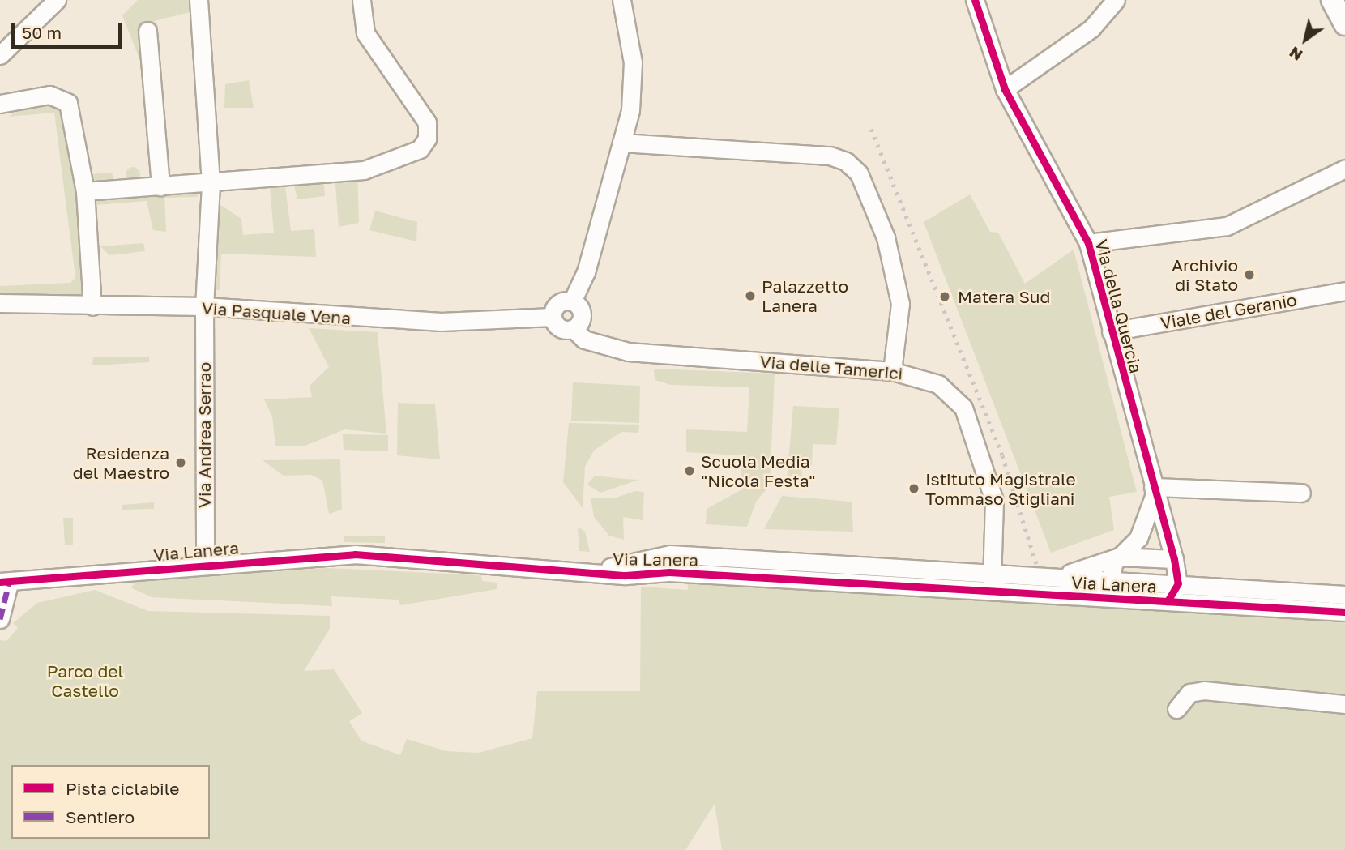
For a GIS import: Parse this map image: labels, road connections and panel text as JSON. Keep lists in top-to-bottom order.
{
  "streets": {
    "street": [
      "Via della Quercia",
      "Viale del Geranio",
      "Via Pasquale Vena",
      "Via delle Tamerici",
      "Via Andrea Serrao",
      "Via Lanera"
    ]
  },
  "crossings": [
    ["Via della Quercia", "Viale del Geranio"],
    ["Via della Quercia", "Via Lanera"],
    ["Via Pasquale Vena", "Via delle Tamerici"],
    ["Via Pasquale Vena", "Via Andrea Serrao"],
    ["Via delle Tamerici", "Via Lanera"],
    ["Via Andrea Serrao", "Via Lanera"]
  ],
  "parks": ["Parco del Castello"],
  "places": [
    "Archivio di Stato",
    "Palazzetto Lanera",
    "Matera Sud",
    "Residenza del Maestro",
    "Scuola Media \"Nicola Festa\"",
    "Istituto Magistrale Tommaso Stigliani"
  ],
  "legend": ["Pista ciclabile", "Sentiero"],
  "scale_bar": "50 m",
  "north": "bottom left"
}
